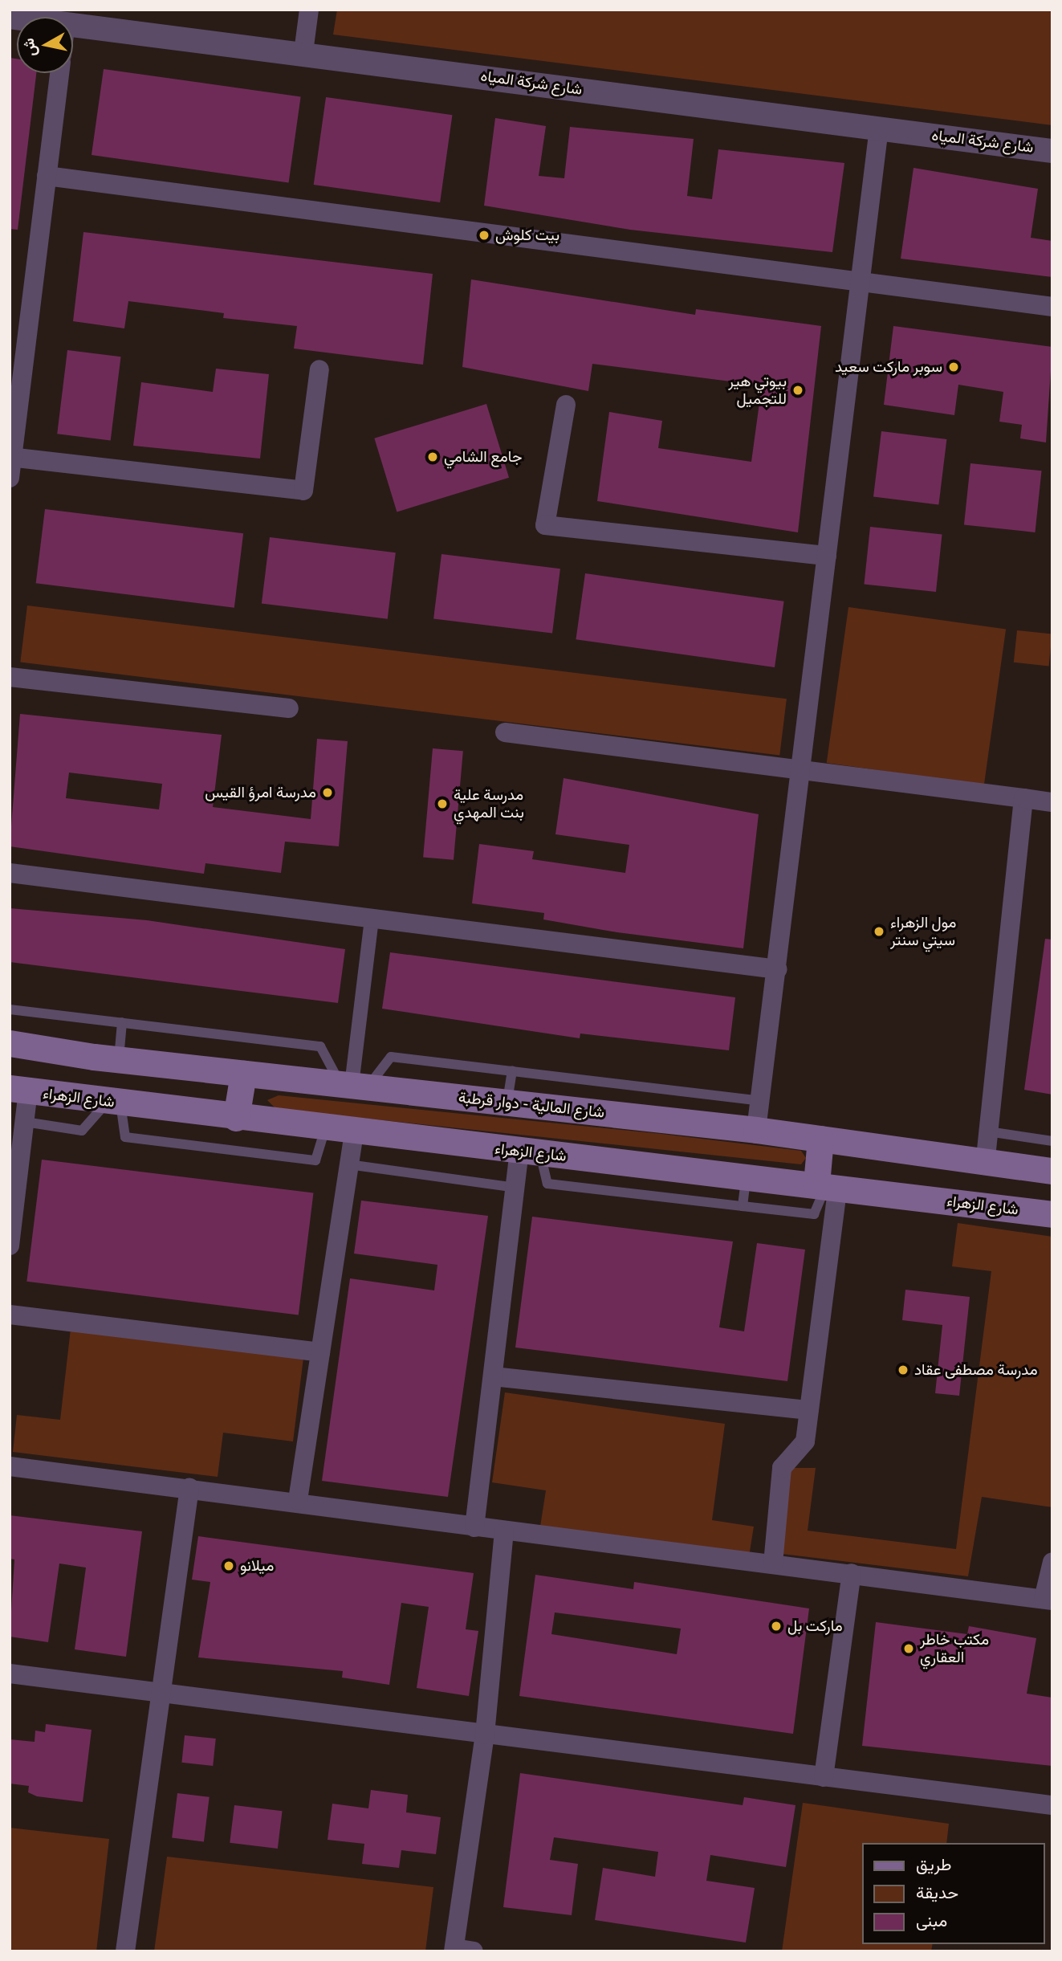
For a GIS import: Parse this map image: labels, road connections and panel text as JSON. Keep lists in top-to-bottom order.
{
  "streets": {
    "main road": ["شارع الزهراء", "شارع المالية - دوار قرطبة"],
    "street": ["شارع شركة المياه"]
  },
  "places": [
    "بيت كلوش",
    "سوبر ماركت سعيد",
    "بيوتي هير للتجميل",
    "جامع الشامي",
    "مدرسة امرؤ القيس",
    "مدرسة علية بنت المهدي",
    "مول الزهراء سيتي سنتر",
    "مدرسة مصطفى عقاد",
    "ميلانو",
    "ماركت بل",
    "مكتب خاطر العقاري"
  ],
  "legend": ["طريق", "حديقة", "مبنى"],
  "north": "left"
}
